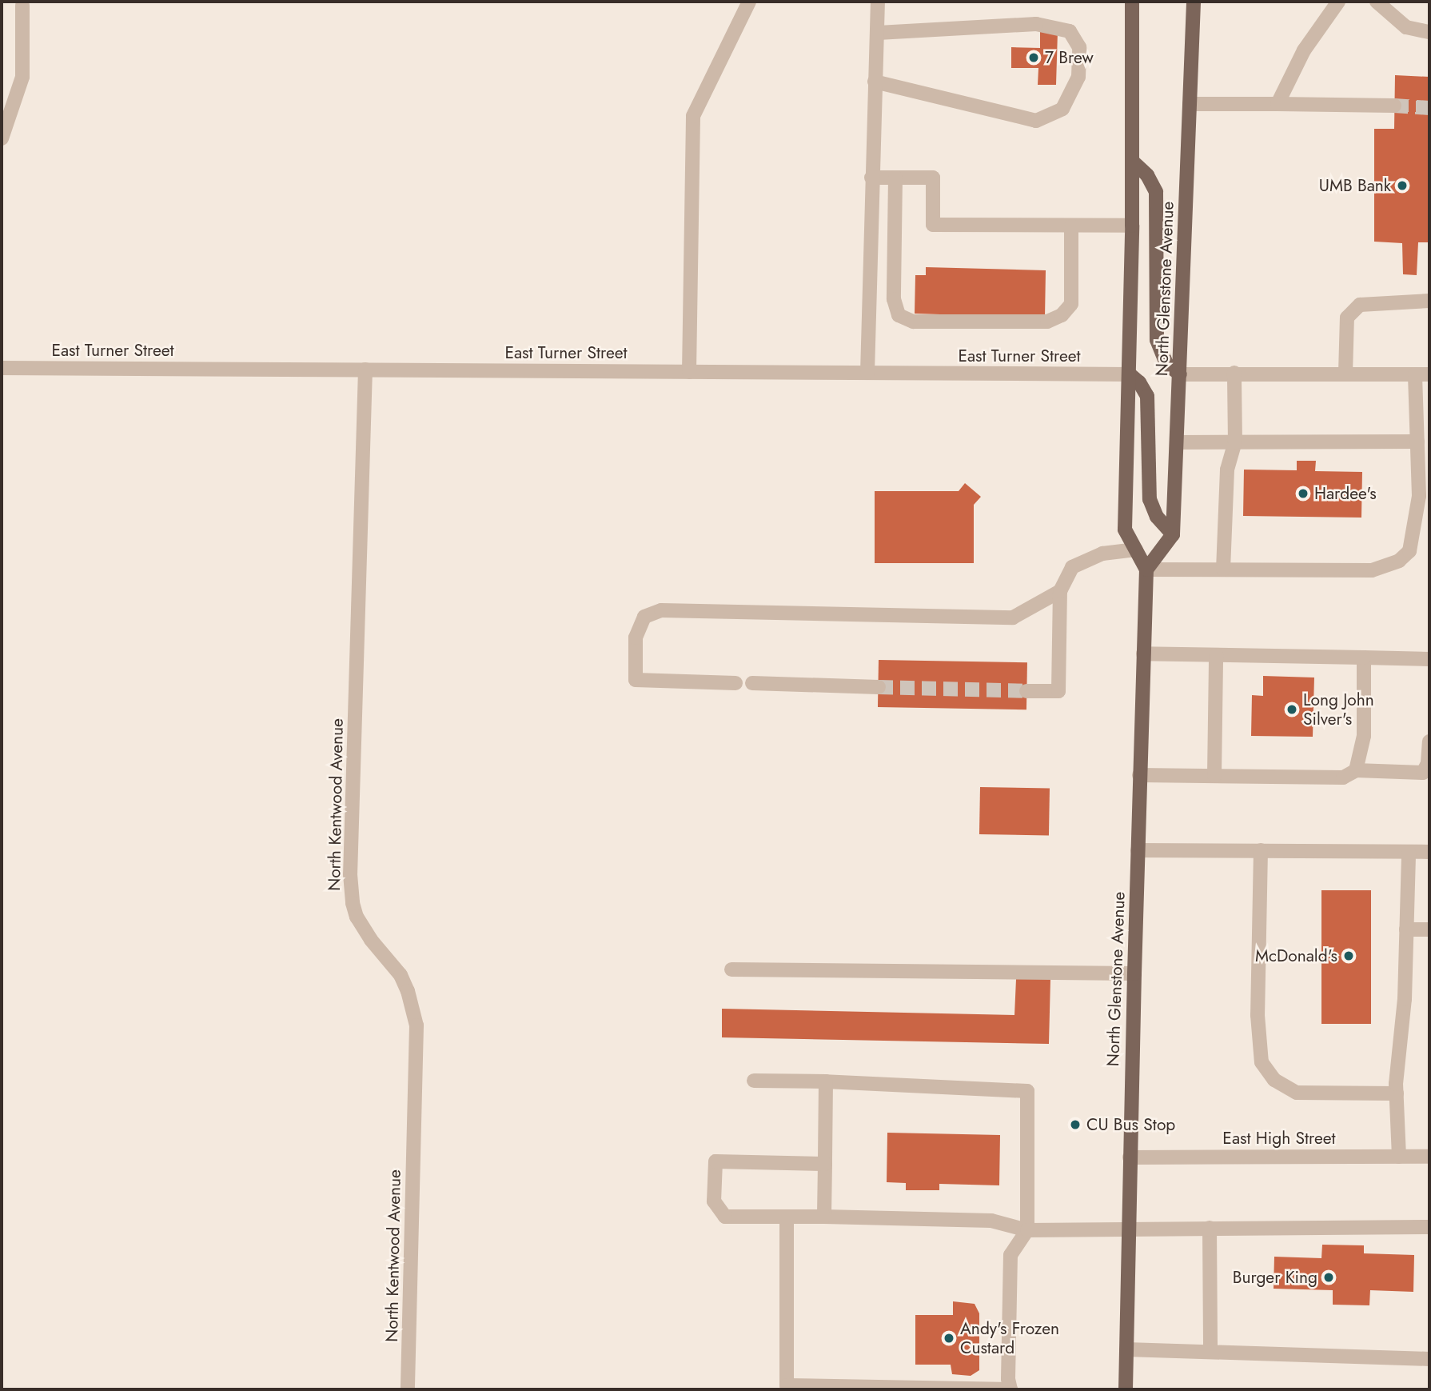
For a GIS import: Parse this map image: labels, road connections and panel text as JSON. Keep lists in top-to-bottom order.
{
  "streets": {
    "main road": ["North Glenstone Avenue"],
    "street": ["East Turner Street", "North Kentwood Avenue", "East High Street"]
  },
  "crossings": [
    ["North Glenstone Avenue", "East Turner Street"],
    ["North Glenstone Avenue", "East High Street"],
    ["East Turner Street", "North Kentwood Avenue"]
  ],
  "places": [
    "7 Brew",
    "UMB Bank",
    "Hardee's",
    "Long John Silver's",
    "McDonald's",
    "CU Bus Stop",
    "Burger King",
    "Andy's Frozen Custard"
  ]
}
